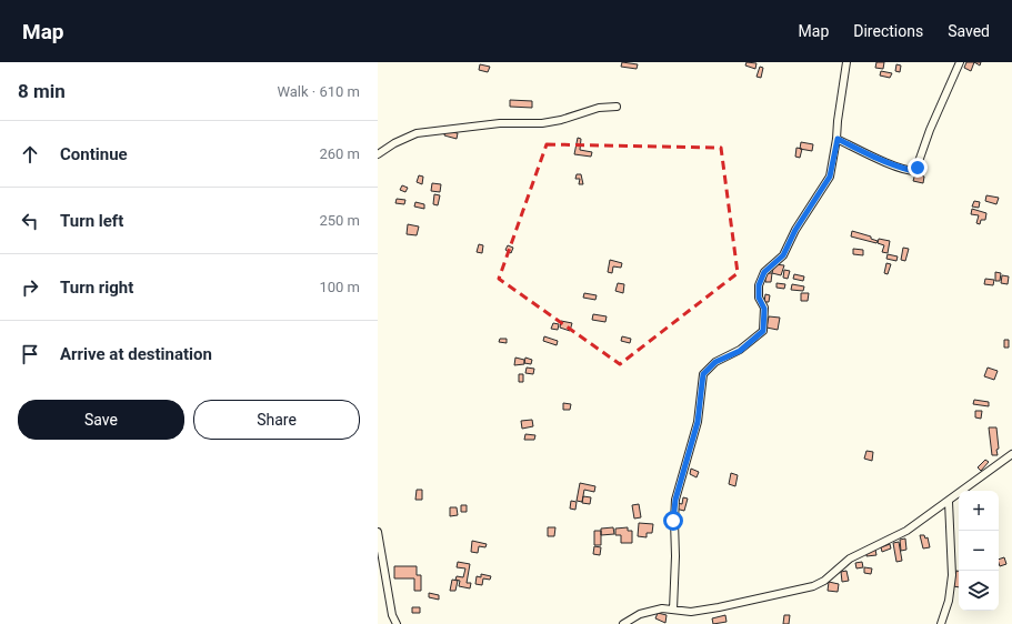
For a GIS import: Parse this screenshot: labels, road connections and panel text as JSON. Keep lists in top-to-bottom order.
{
  "page": {
    "header": "Map",
    "nav": ["Map", "Directions", "Saved"],
    "heading": ["8 min", "Walk · 610 m"],
    "list": [
      ["Continue", "260 m"],
      ["Turn left", "250 m"],
      ["Turn right", "100 m"],
      "Arrive at destination"
    ],
    "buttons": ["Save", "Share"],
    "map_buttons": ["+", "−"]
  }
}
